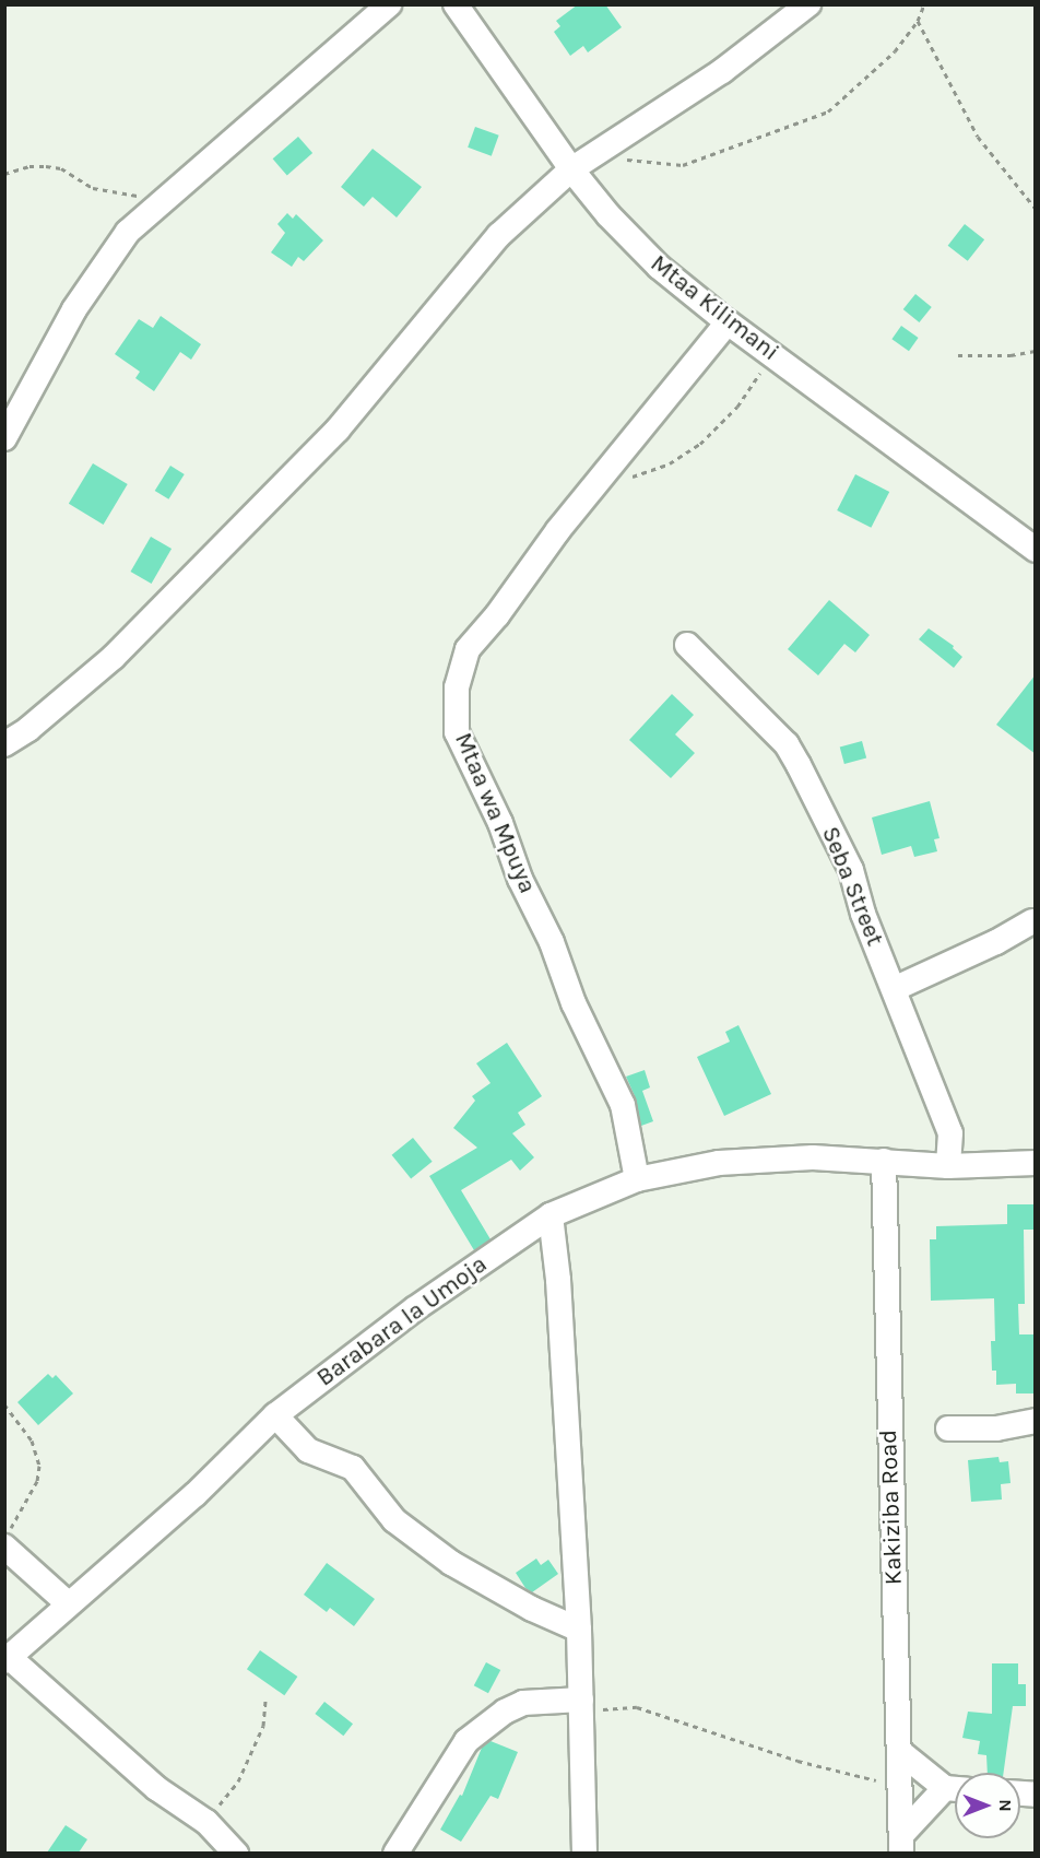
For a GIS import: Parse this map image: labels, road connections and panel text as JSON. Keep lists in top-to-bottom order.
{
  "streets": {
    "street": [
      "Mtaa Kilimani",
      "Mtaa wa Mpuya",
      "Seba Street",
      "Barabara la Umoja",
      "Kakiziba Road"
    ]
  },
  "crossings": [
    ["Mtaa Kilimani", "Mtaa wa Mpuya"],
    ["Mtaa wa Mpuya", "Barabara la Umoja"],
    ["Seba Street", "Barabara la Umoja"],
    ["Barabara la Umoja", "Kakiziba Road"]
  ],
  "north": "right"
}
